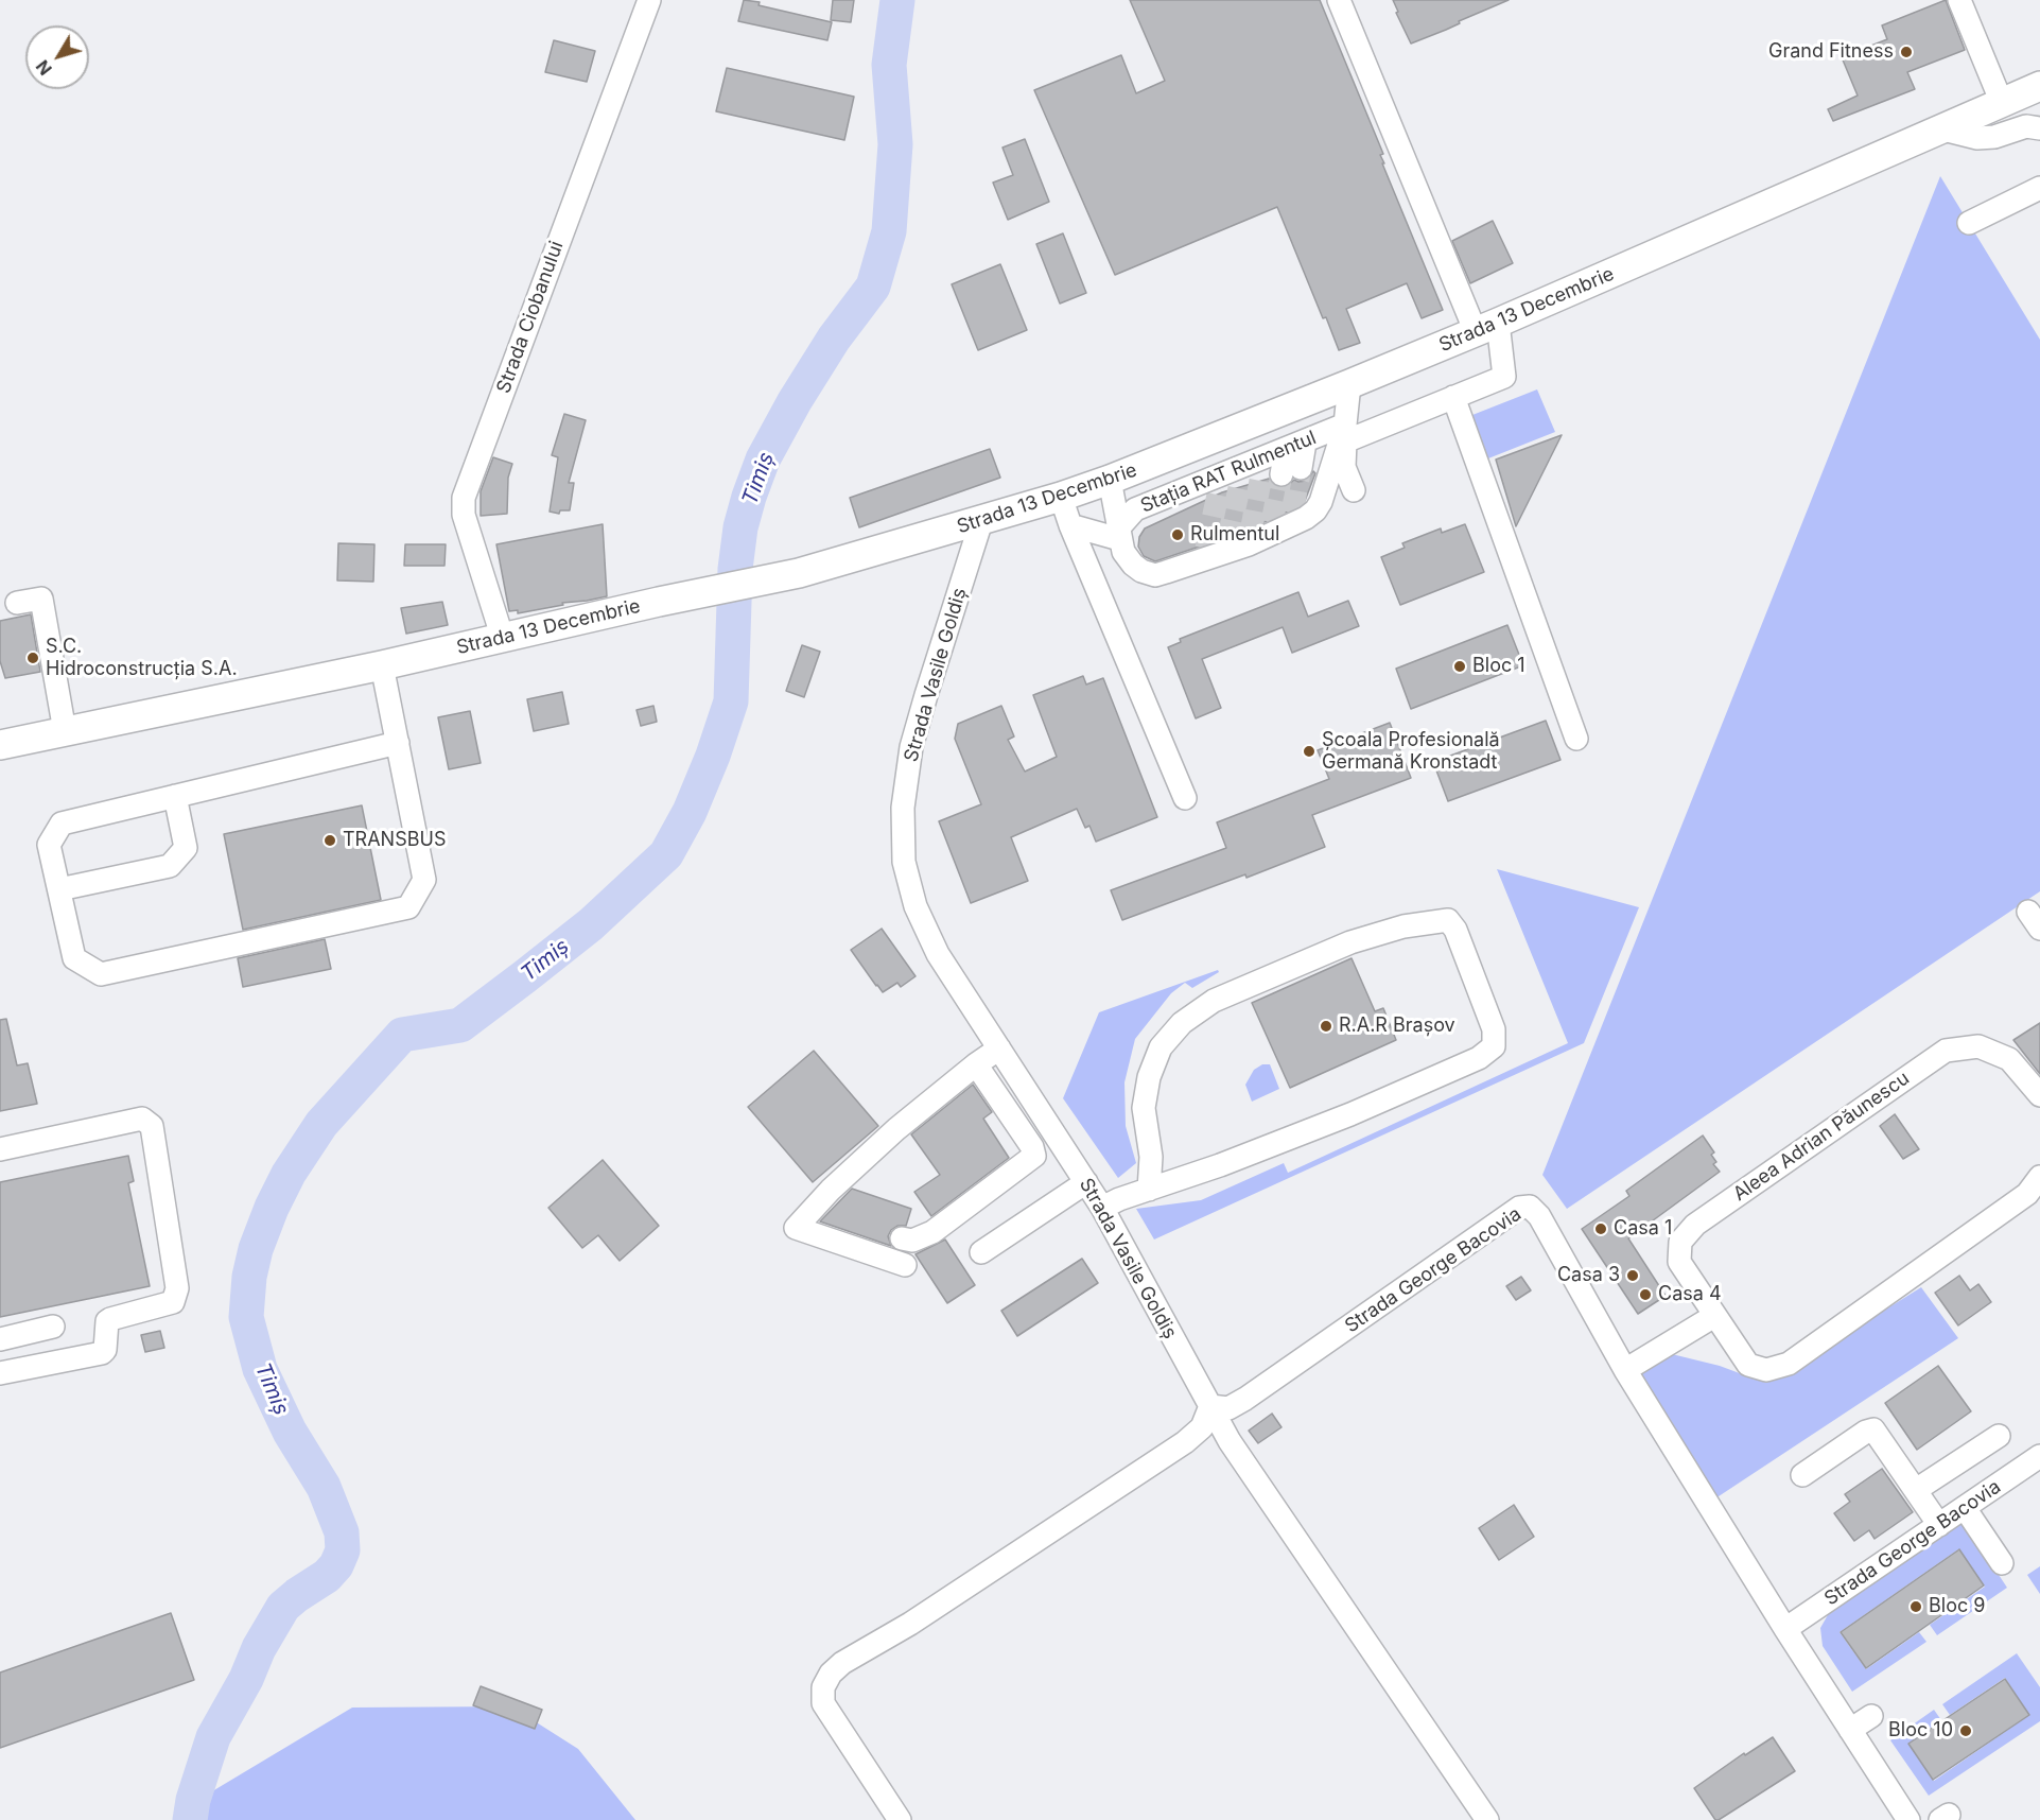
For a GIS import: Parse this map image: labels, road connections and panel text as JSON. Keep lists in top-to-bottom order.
{
  "streets": {
    "main road": ["Strada 13 Decembrie"],
    "street": [
      "Strada Ciobanului",
      "Stația RAT Rulmentul",
      "Strada Vasile Goldiș",
      "Aleea Adrian Păunescu",
      "Strada George Bacovia"
    ]
  },
  "crossings": [
    ["Strada 13 Decembrie", "Strada Ciobanului"],
    ["Strada 13 Decembrie", "Stația RAT Rulmentul"],
    ["Strada 13 Decembrie", "Strada Vasile Goldiș"],
    ["Strada Vasile Goldiș", "Strada George Bacovia"]
  ],
  "water": ["Timiș"],
  "places": [
    "Grand Fitness",
    "Rulmentul",
    "S.C. Hidroconstrucția S.A.",
    "Bloc 1",
    "Școala Profesională Germană Kronstadt",
    "TRANSBUS",
    "R.A.R Brașov",
    "Casa 1",
    "Casa 3",
    "Casa 4",
    "Bloc 9",
    "Bloc 10"
  ],
  "north": "bottom left"
}
